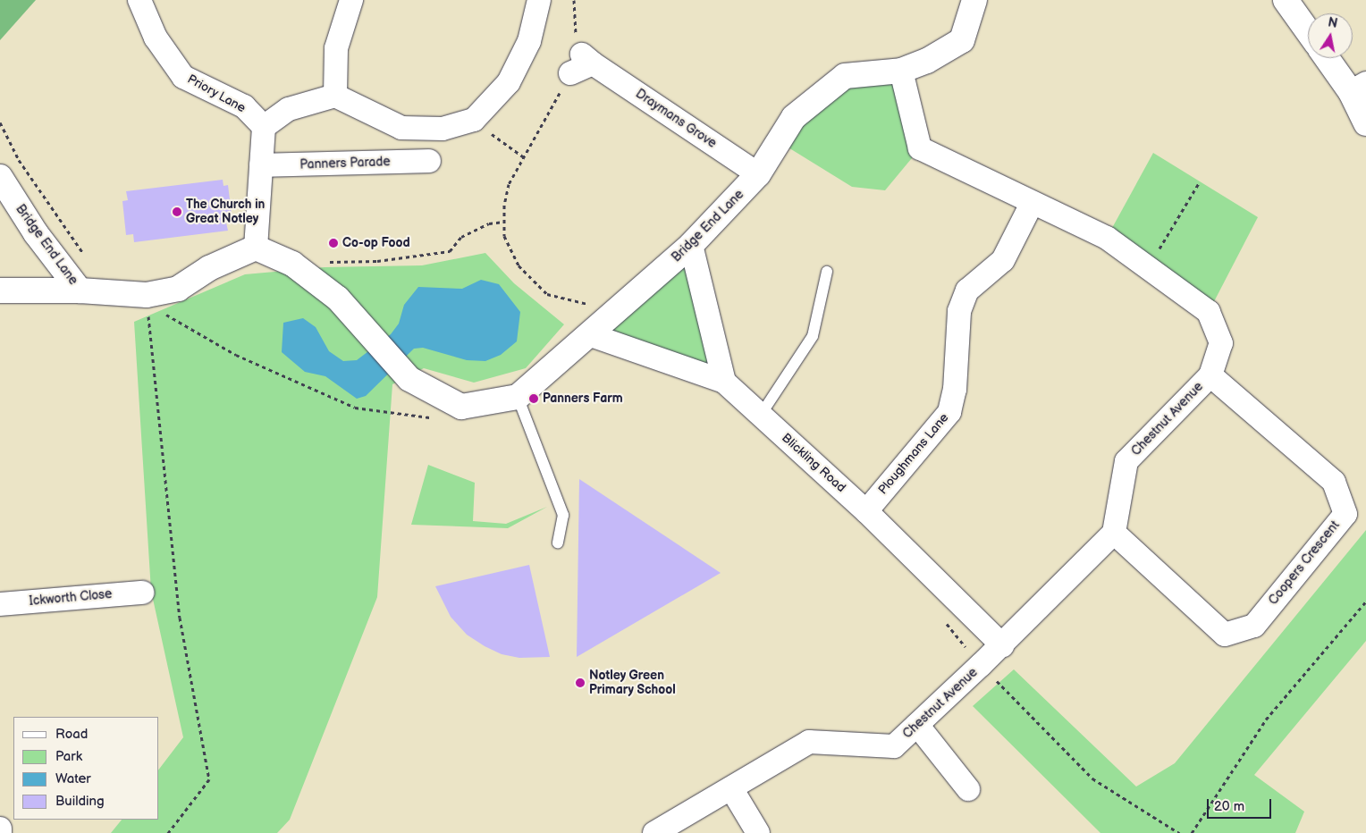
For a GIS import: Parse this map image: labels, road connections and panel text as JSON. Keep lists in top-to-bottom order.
{
  "streets": {
    "street": [
      "Priory Lane",
      "Draymans Grove",
      "Panners Parade",
      "Bridge End Lane",
      "Chestnut Avenue",
      "Ploughmans Lane",
      "Blickling Road",
      "Coopers Crescent",
      "Ickworth Close"
    ]
  },
  "crossings": [
    ["Draymans Grove", "Bridge End Lane"],
    ["Bridge End Lane", "Chestnut Avenue"],
    ["Bridge End Lane", "Blickling Road"],
    ["Chestnut Avenue", "Ploughmans Lane"],
    ["Chestnut Avenue", "Blickling Road"],
    ["Chestnut Avenue", "Coopers Crescent"],
    ["Ploughmans Lane", "Blickling Road"]
  ],
  "places": [
    "The Church in Great Notley",
    "Co-op Food",
    "Panners Farm",
    "Notley Green Primary School"
  ],
  "legend": [
    "Road",
    "Park",
    "Water",
    "Building"
  ],
  "scale_bar": "20 m",
  "north": "top"
}
